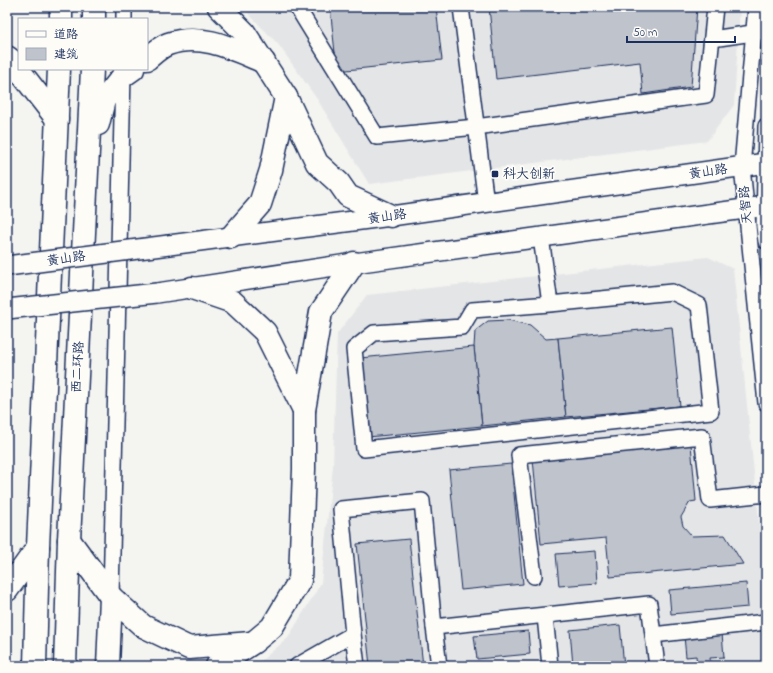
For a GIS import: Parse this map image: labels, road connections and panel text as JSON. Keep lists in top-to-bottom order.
{
  "streets": {
    "highway": ["西二环路"],
    "main road": ["黄山路"],
    "street": ["天智路"]
  },
  "crossings": [
    ["黄山路", "天智路"]
  ],
  "places": {
    "transit": ["科大创新"]
  },
  "legend": ["道路", "建筑"],
  "scale_bar": "50 m"
}
